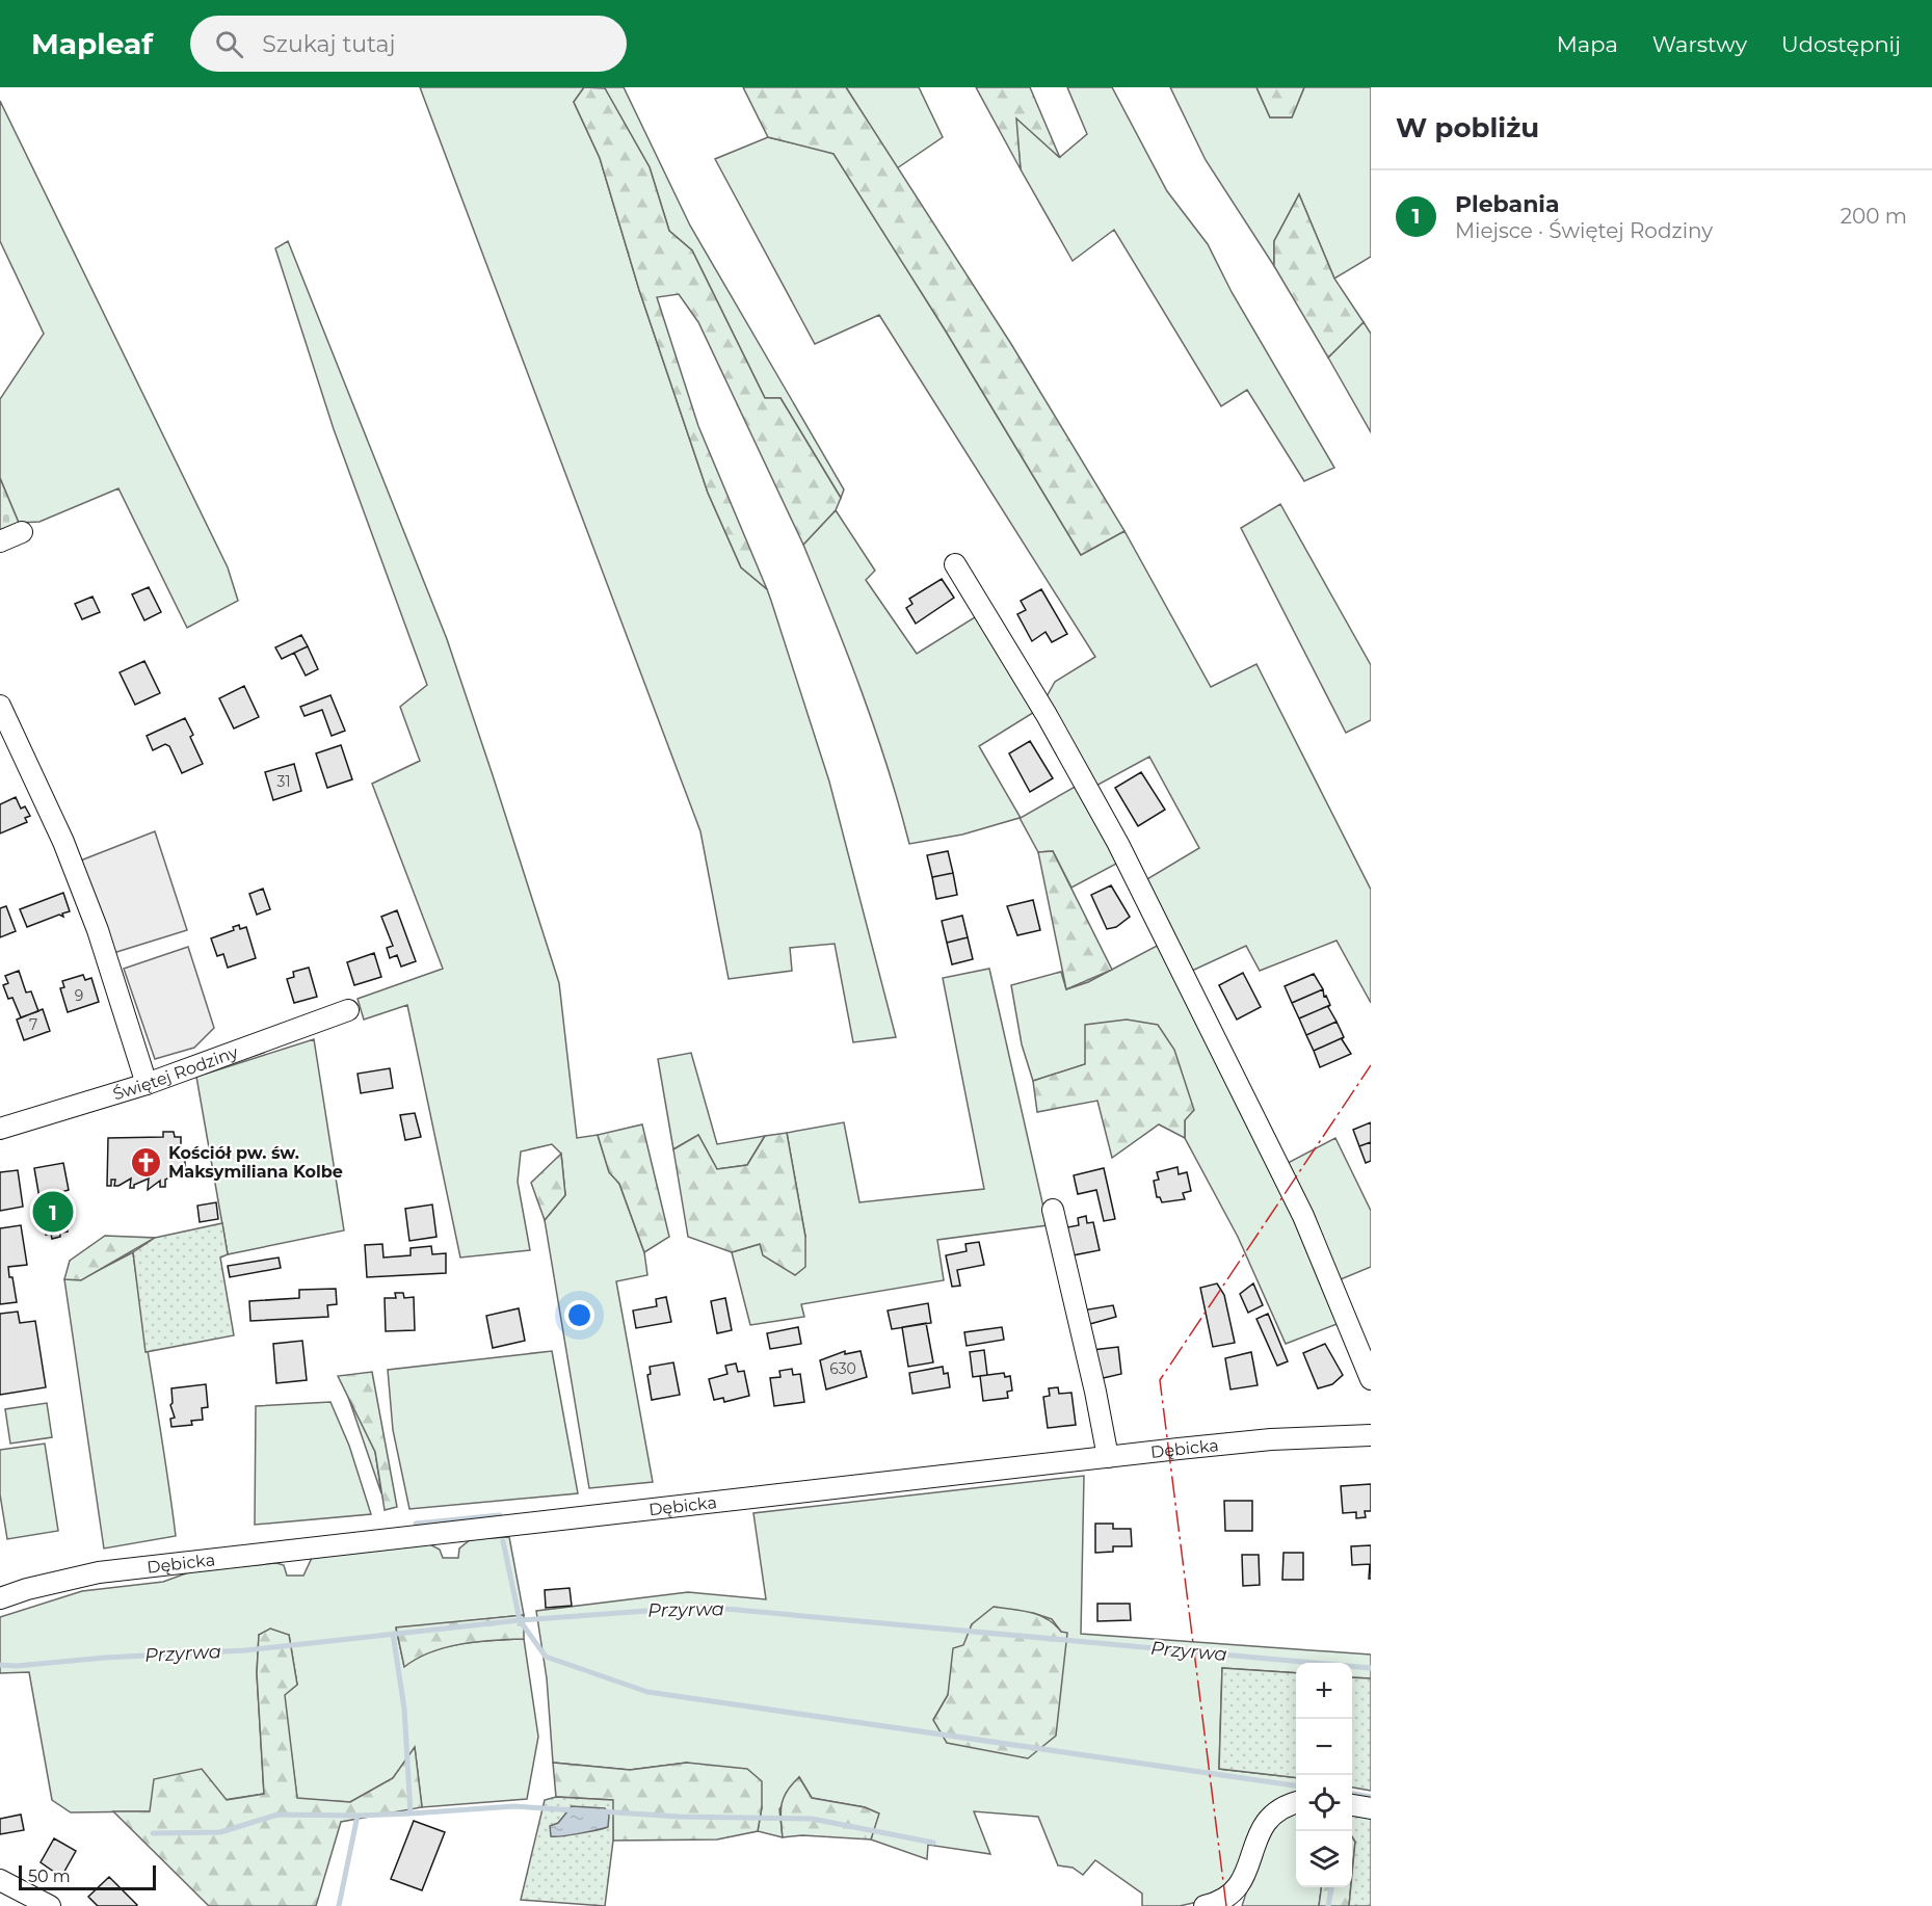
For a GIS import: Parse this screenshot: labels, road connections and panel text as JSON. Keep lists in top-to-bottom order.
{
  "streets": {
    "street": ["Świętej Rodziny", "Dębicka"]
  },
  "water": ["Przyrwa"],
  "places": {
    "church": ["Kościół pw. św. Maksymiliana Kolbe"]
  },
  "house_numbers": [
    "31",
    "9",
    "7",
    "630"
  ],
  "scale_bar": "50 m",
  "page": {
    "header": "Mapleaf",
    "search": "Szukaj tutaj",
    "nav": ["Mapa", "Warstwy", "Udostępnij"],
    "heading": "W pobliżu",
    "list": [
      {
        "mark": "1",
        "name": "Plebania",
        "note": "Miejsce · Świętej Rodziny",
        "value": "200 m"
      }
    ],
    "pins": "1",
    "map_buttons": ["+", "−"],
    "scale": "50 m"
  }
}
